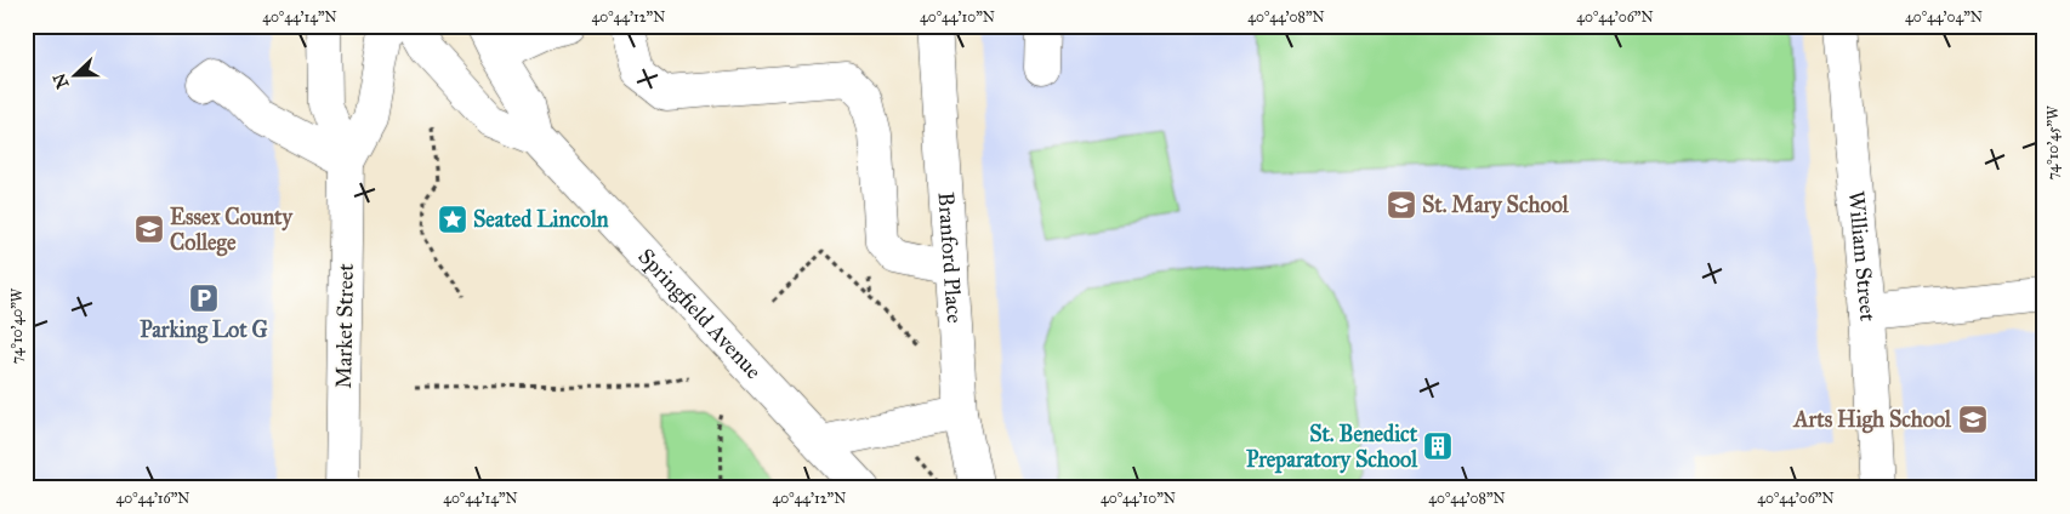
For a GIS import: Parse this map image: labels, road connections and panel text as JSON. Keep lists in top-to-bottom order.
{
  "streets": {
    "main road": [
      "William Street",
      "Branford Place",
      "Springfield Avenue",
      "Market Street"
    ]
  },
  "places": {
    "school or university": ["St. Mary School", "Essex County College", "Arts High School"],
    "place": ["Seated Lincoln"],
    "parking": ["Parking Lot G"],
    "building": ["St. Benedict Preparatory School"]
  },
  "north": "left",
  "coordinates": [
    "40°44'14\"N",
    "40°44'12\"N",
    "40°44'10\"N",
    "40°44'08\"N",
    "40°44'06\"N",
    "40°44'04\"N",
    "74°10'45\"W",
    "74°10'40\"W",
    "40°44'16\"N"
  ]
}
